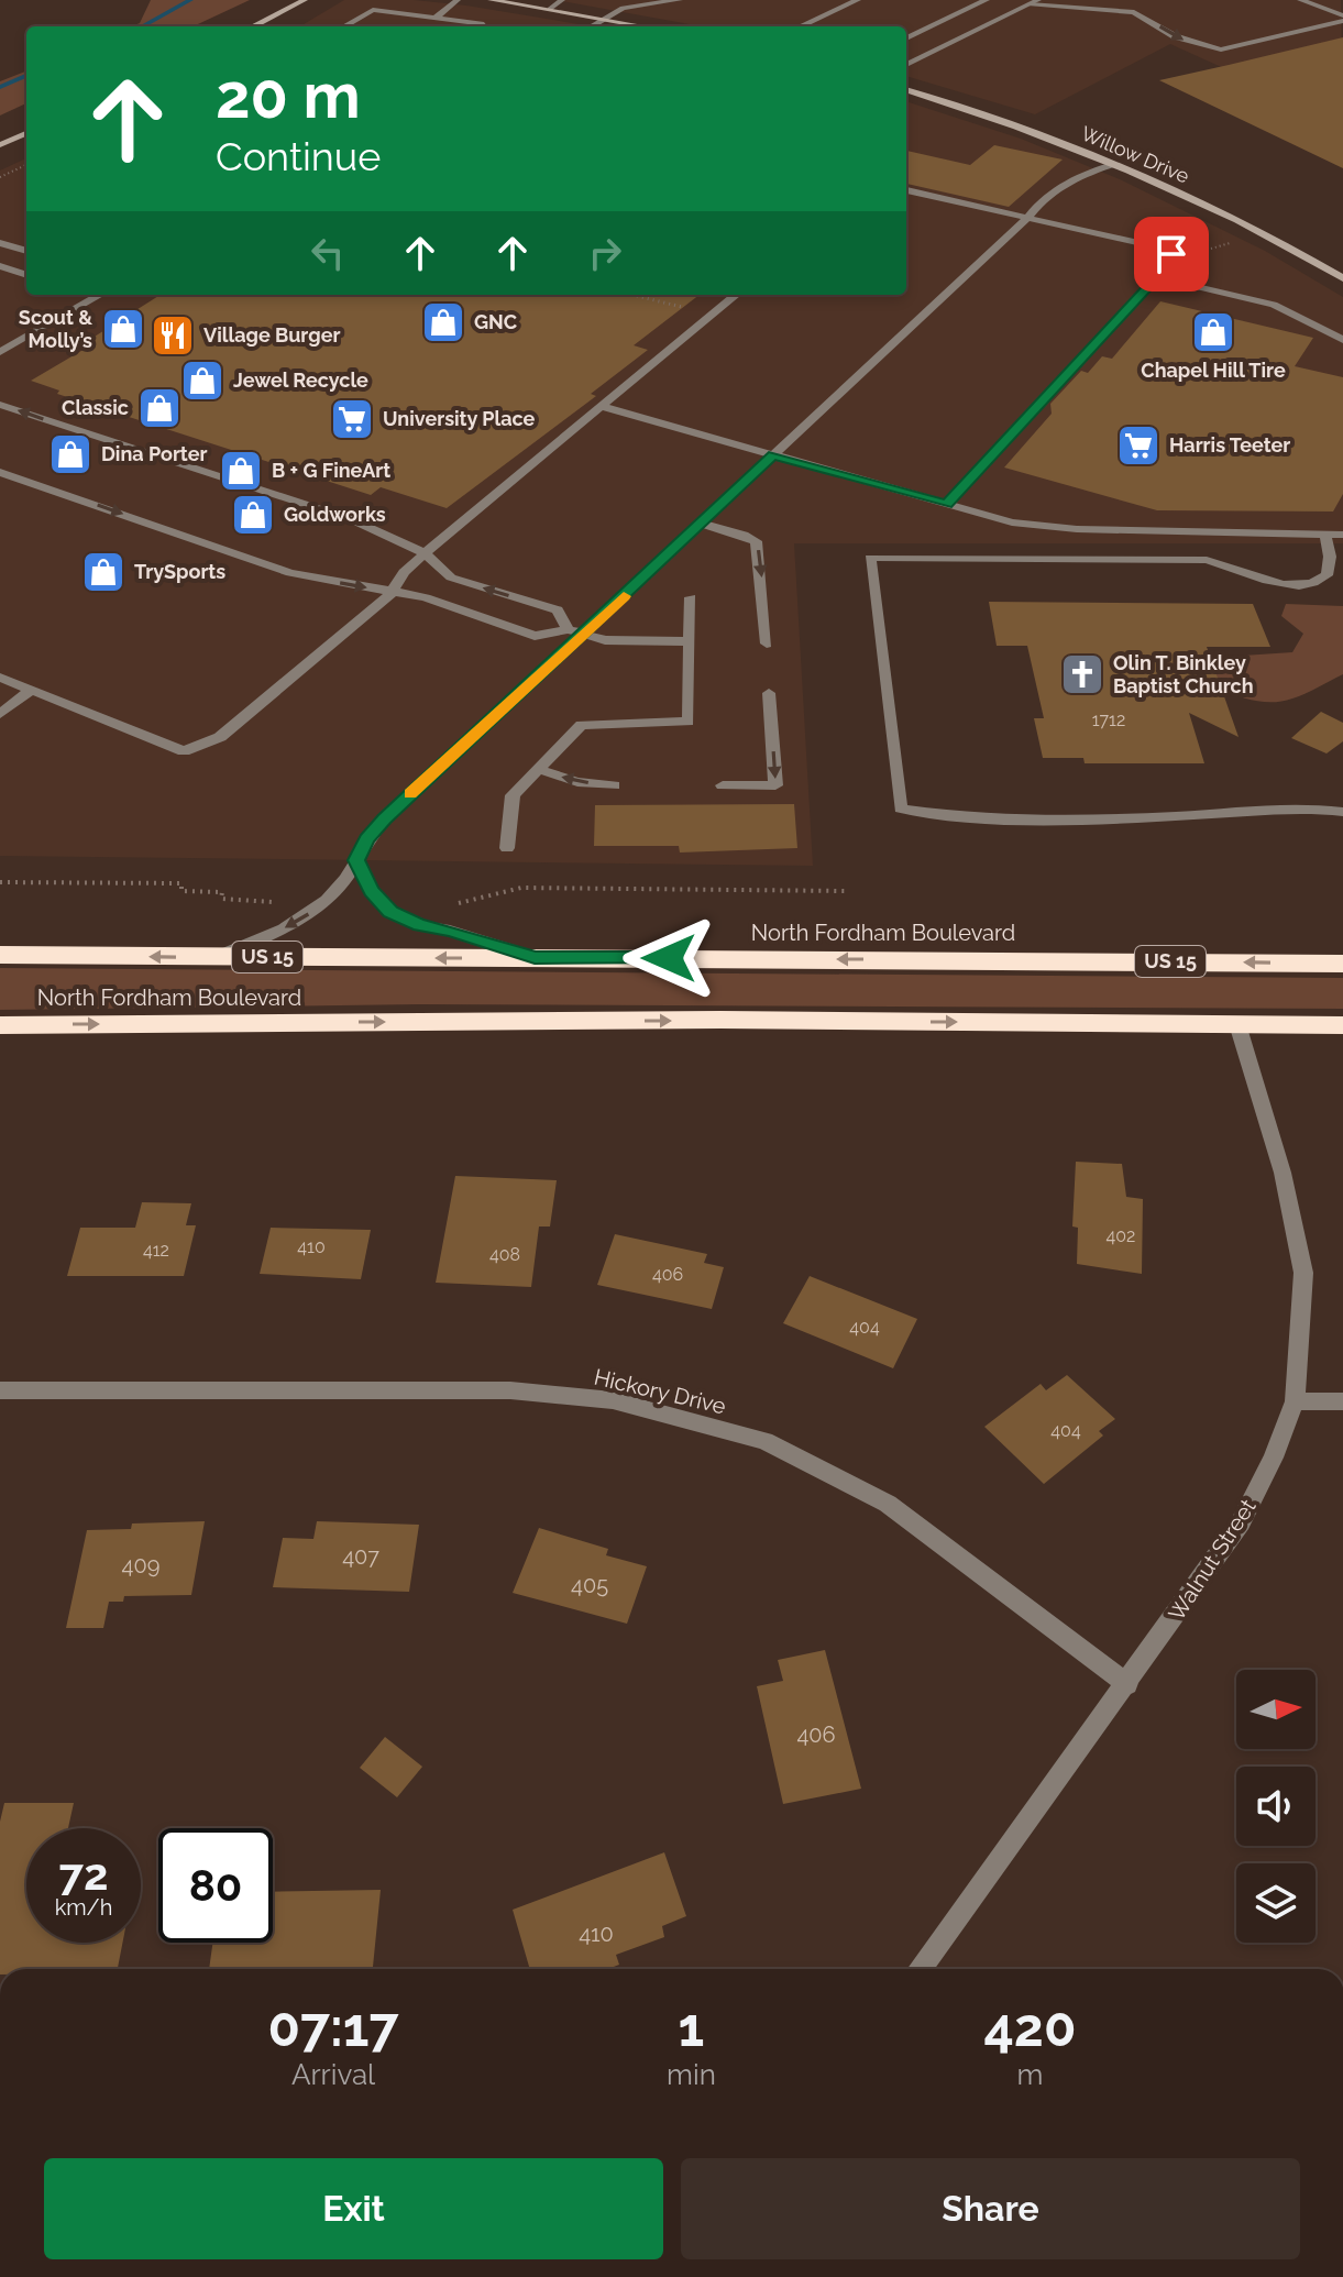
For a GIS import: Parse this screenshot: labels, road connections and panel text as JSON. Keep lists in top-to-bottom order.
{
  "streets": {
    "highway": ["North Fordham Boulevard", "US 15"],
    "street": ["Willow Drive", "Hickory Drive", "Walnut Street"]
  },
  "crossings": [
    ["North Fordham Boulevard", "Walnut Street"],
    ["Hickory Drive", "Walnut Street"]
  ],
  "places": {
    "shop": [
      "GNC",
      "Scout & Molly’s",
      "Chapel Hill Tire",
      "Jewel Recycle",
      "Classic",
      "Dina Porter",
      "B + G FineArt",
      "Goldworks",
      "TrySports"
    ],
    "restaurant": ["Village Burger"],
    "supermarket": ["University Place", "Harris Teeter"],
    "church": ["Olin T. Binkley Baptist Church"]
  },
  "house_numbers": [
    "1712",
    "402",
    "410",
    "412",
    "408",
    "406",
    "404",
    "404",
    "407",
    "409",
    "405",
    "406",
    "410"
  ],
  "north": "right",
  "page": {
    "turn": ["20 m", "Continue"],
    "speed": "72 km/h",
    "limit": "80",
    "eta": [
      "07:17",
      "Arrival",
      "1",
      "min",
      "420",
      "m"
    ],
    "buttons": ["Exit", "Share"]
  }
}
